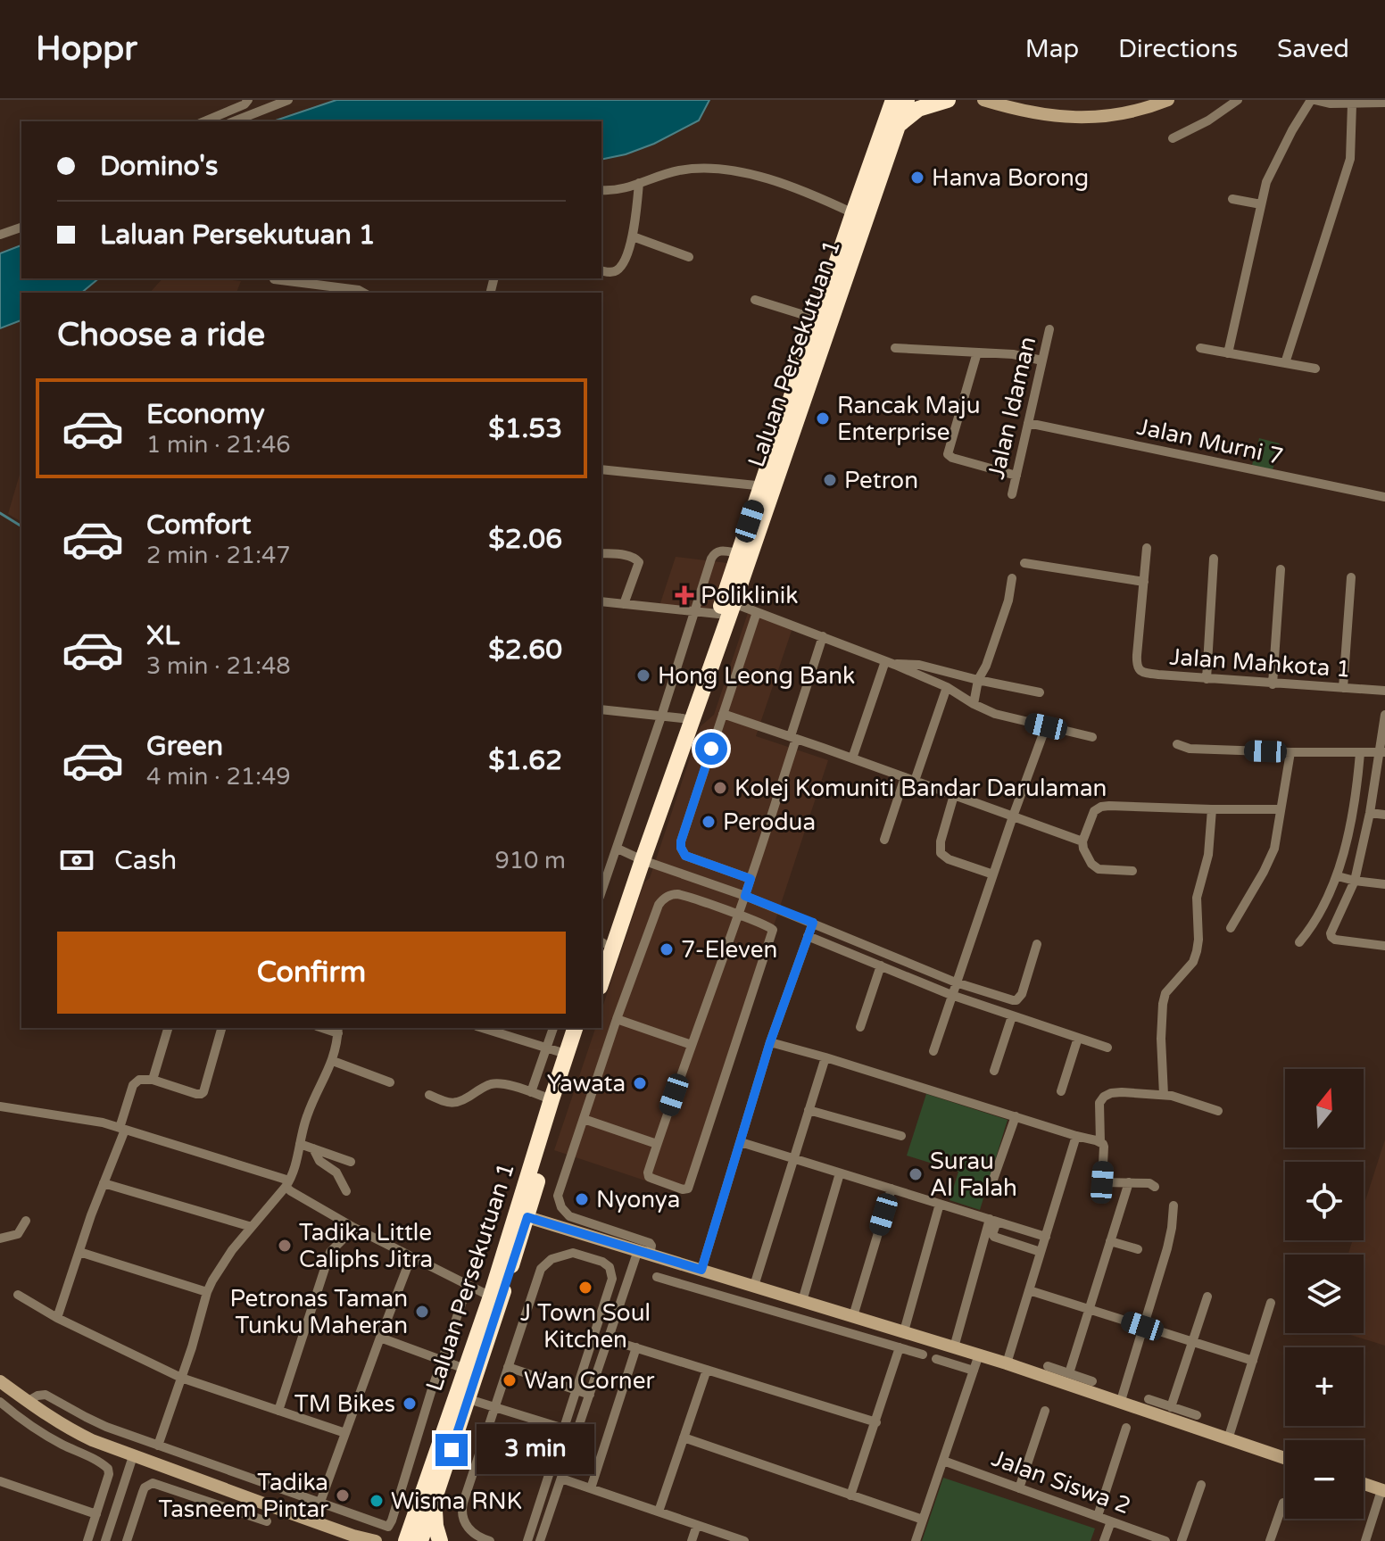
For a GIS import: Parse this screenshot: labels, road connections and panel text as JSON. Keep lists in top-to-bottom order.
{
  "streets": {
    "highway": ["Laluan Persekutuan 1"],
    "street": [
      "Jalan Idaman",
      "Jalan Murni 7",
      "Jalan Mahkota 1",
      "Jalan Siswa 2"
    ]
  },
  "crossings": [
    ["Jalan Idaman", "Jalan Murni 7"]
  ],
  "places": {
    "other": [
      "Hanva Borong",
      "Rancak Maju Enterprise",
      "Petron",
      "Hong Leong Bank",
      "Kolej Komuniti Bandar Darulaman",
      "Perodua",
      "7-Eleven",
      "Yawata",
      "Surau Al Falah",
      "Nyonya",
      "Tadika Little Caliphs Jitra",
      "J Town Soul Kitchen",
      "Petronas Taman Tunku Maheran",
      "Wan Corner",
      "TM Bikes",
      "Tadika Tasneem Pintar",
      "Wisma RNK"
    ],
    "health": ["Poliklinik"]
  },
  "north": "top",
  "page": {
    "header": "Hoppr",
    "nav": ["Map", "Directions", "Saved"],
    "banner": ["Domino's", "Laluan Persekutuan 1"],
    "heading": "Choose a ride",
    "list": [
      {
        "name": "Economy",
        "note": "1 min · 21:46",
        "value": "$1.53"
      },
      {
        "name": "Comfort",
        "note": "2 min · 21:47",
        "value": "$2.06"
      },
      {
        "name": "XL",
        "note": "3 min · 21:48",
        "value": "$2.60"
      },
      {
        "name": "Green",
        "note": "4 min · 21:49",
        "value": "$1.62"
      }
    ],
    "pay": ["Cash", "910 m"],
    "buttons": "Confirm",
    "map_buttons": ["+", "−"],
    "bubble": "3 min"
  }
}
